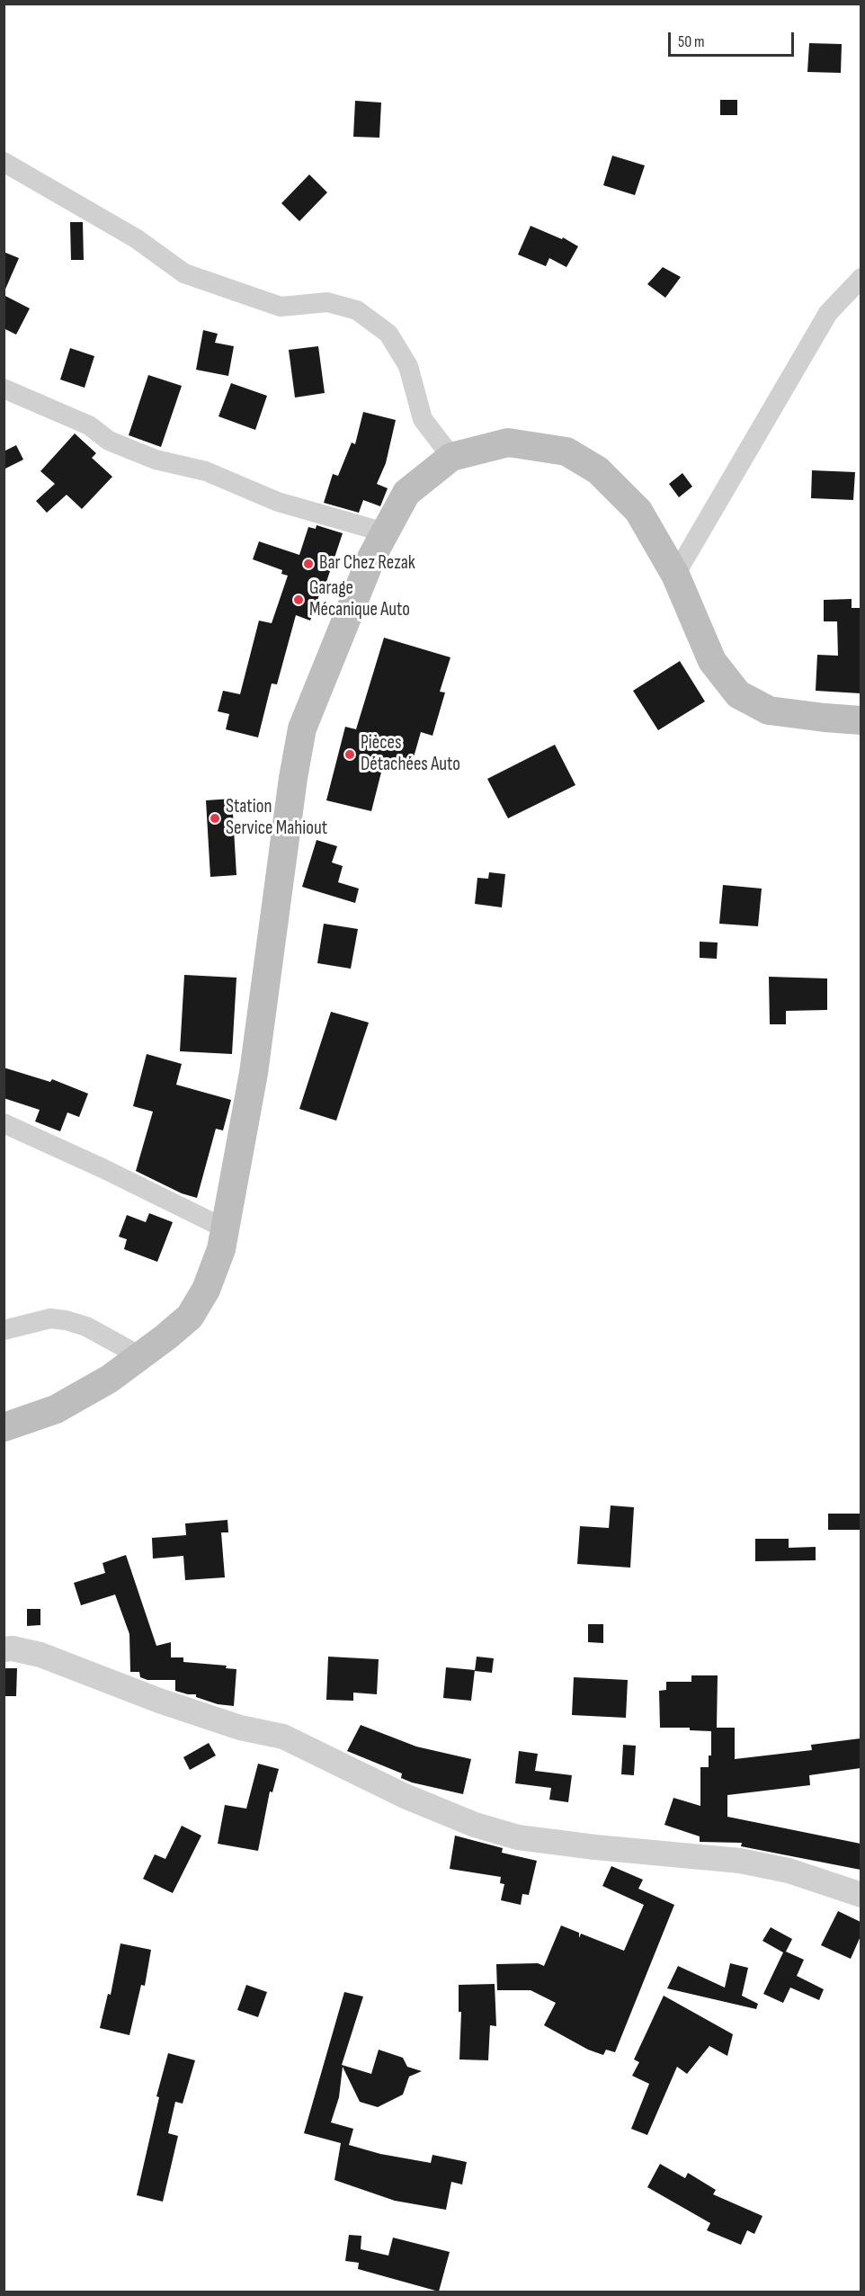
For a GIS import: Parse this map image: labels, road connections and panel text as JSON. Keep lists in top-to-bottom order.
{
  "places": [
    "Bar Chez Rezak",
    "Garage Mécanique Auto",
    "Pièces Détachées Auto",
    "Station Service Mahiout"
  ],
  "scale_bar": "50 m"
}
